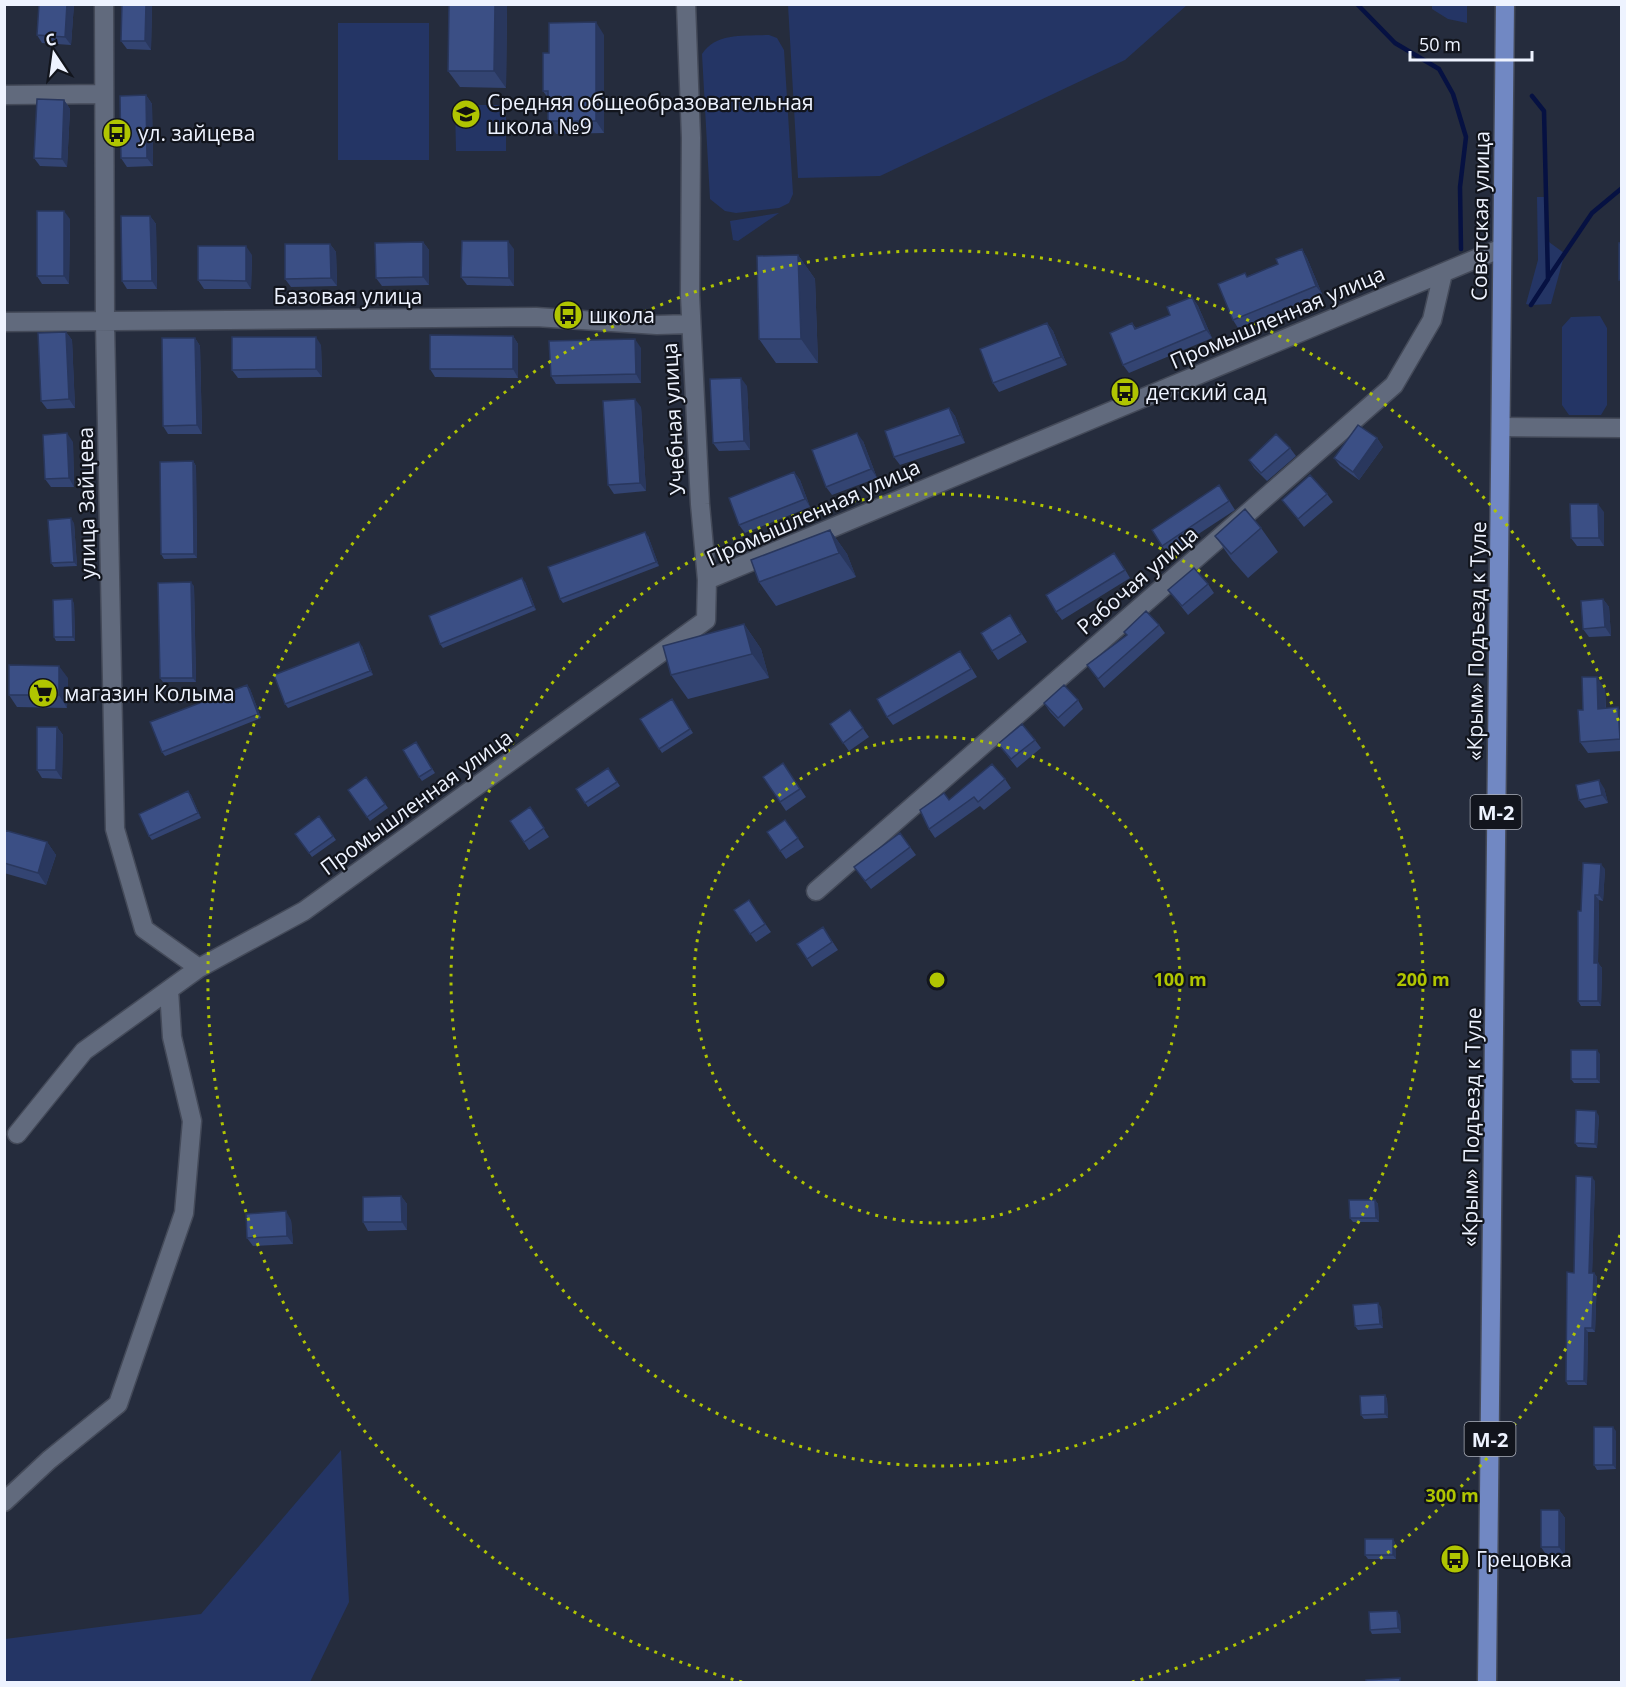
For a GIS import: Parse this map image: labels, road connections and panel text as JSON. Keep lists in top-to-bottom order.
{
  "streets": {
    "main road": ["Советская улица", "«Крым» Подъезд к Туле", "М-2"],
    "street": [
      "Базовая улица",
      "Промышленная улица",
      "Учебная улица",
      "улица Зайцева",
      "Рабочая улица"
    ]
  },
  "crossings": [
    ["Советская улица", "Промышленная улица"],
    ["Советская улица", "«Крым» Подъезд к Туле"],
    ["Базовая улица", "Учебная улица"],
    ["Базовая улица", "улица Зайцева"],
    ["Промышленная улица", "Учебная улица"],
    ["Промышленная улица", "улица Зайцева"],
    ["Промышленная улица", "Рабочая улица"]
  ],
  "places": {
    "school or university": ["Средняя общеобразовательная школа №9"],
    "bus stop": [
      "ул. зайцева",
      "школа",
      "детский сад",
      "Грецовка"
    ],
    "supermarket": ["магазин Колыма"]
  },
  "scale_bar": "50 m",
  "north": "top",
  "rings": ["100 m", "200 m", "300 m"]
}
